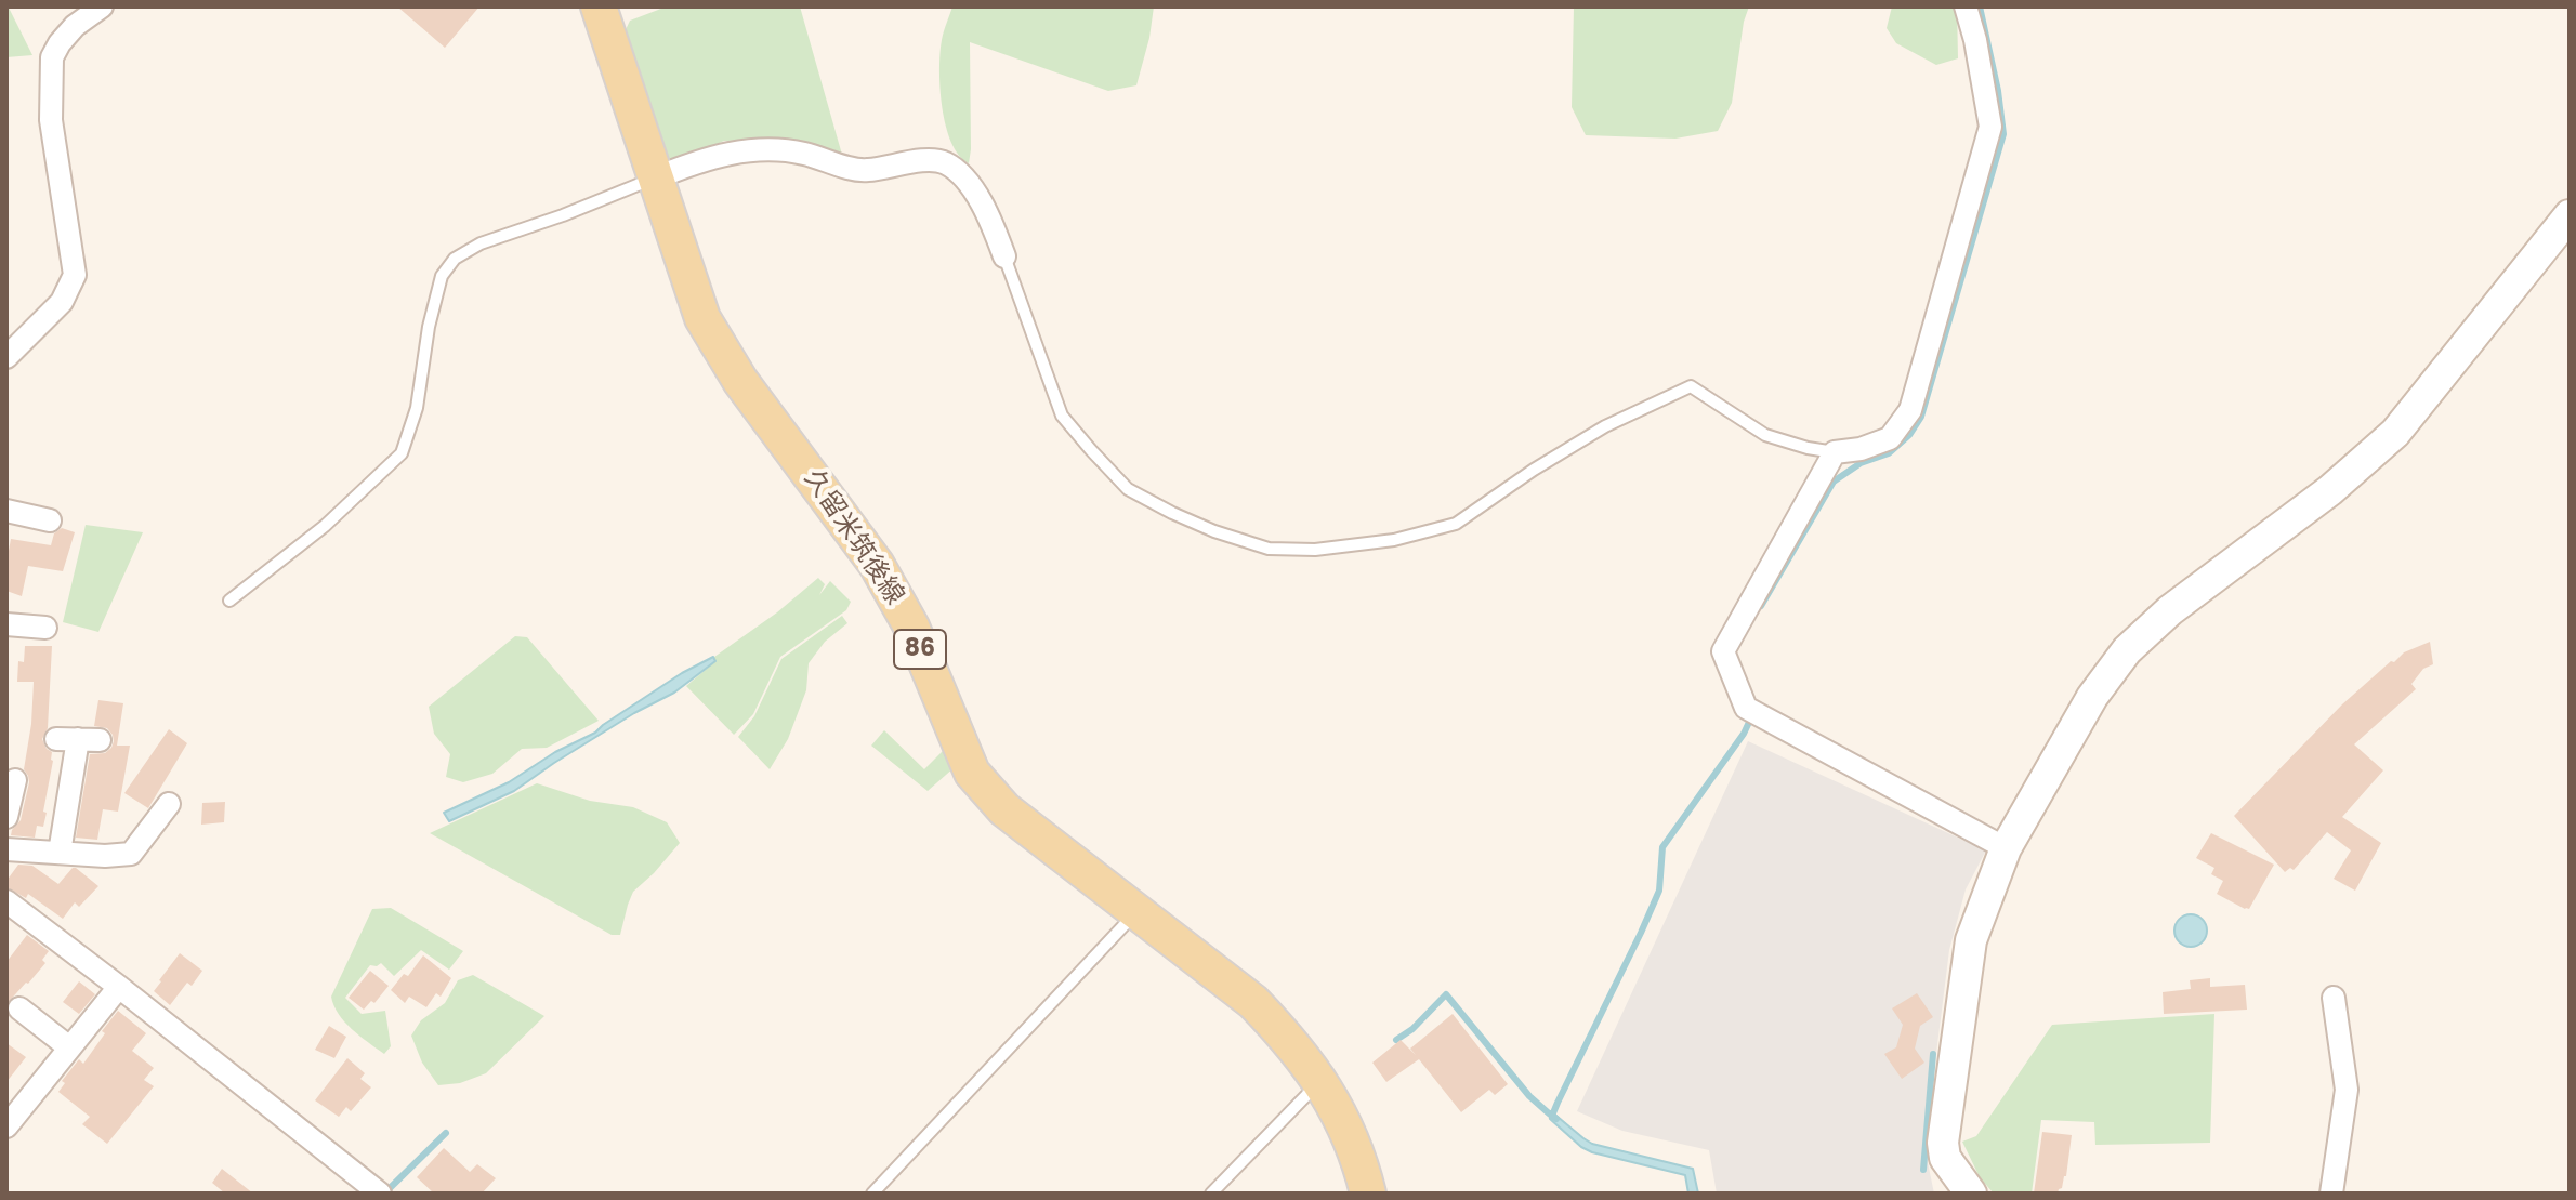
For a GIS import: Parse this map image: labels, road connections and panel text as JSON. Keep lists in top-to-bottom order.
{
  "streets": {
    "main road": ["久留米筑後線", "86"]
  }
}
